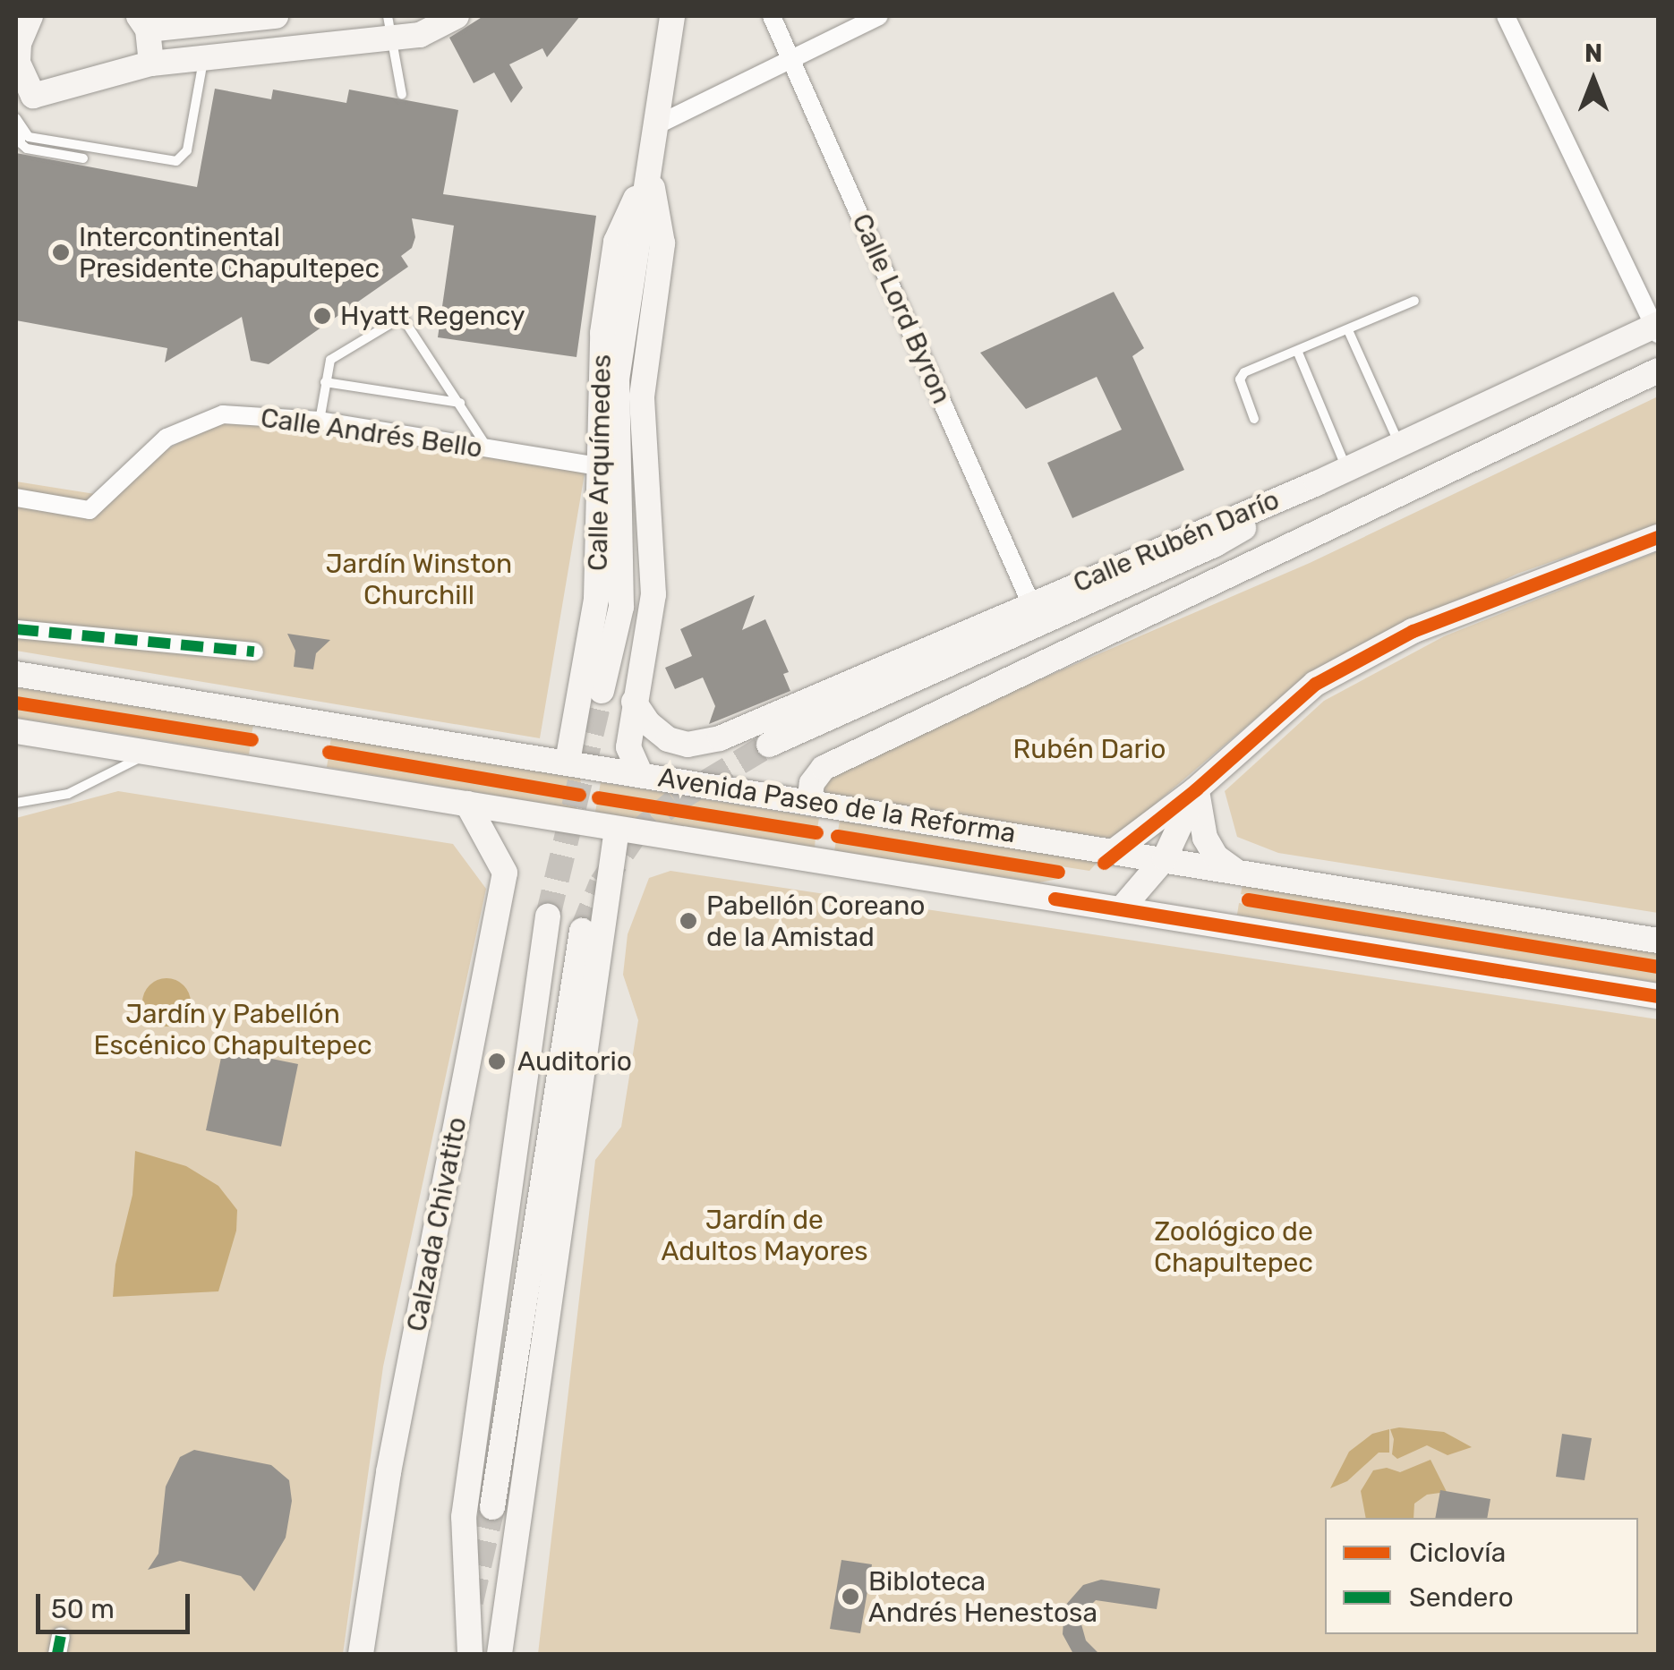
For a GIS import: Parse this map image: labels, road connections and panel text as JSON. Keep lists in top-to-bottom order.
{
  "streets": {
    "main road": [
      "Calle Arquímedes",
      "Calle Rubén Darío",
      "Avenida Paseo de la Reforma",
      "Calzada Chivatito"
    ],
    "street": ["Calle Lord Byron", "Calle Andrés Bello"]
  },
  "crossings": [
    ["Calle Lord Byron", "Calle Rubén Darío"],
    ["Calle Andrés Bello", "Calle Arquímedes"],
    ["Calle Arquímedes", "Calle Rubén Darío"],
    ["Calle Arquímedes", "Avenida Paseo de la Reforma"],
    ["Calle Rubén Darío", "Avenida Paseo de la Reforma"]
  ],
  "parks": [
    "Jardín Winston Churchill",
    "Rubén Dario",
    "Jardín y Pabellón Escénico Chapultepec",
    "Jardín de Adultos Mayores",
    "Zoológico de Chapultepec"
  ],
  "places": [
    "Intercontinental Presidente Chapultepec",
    "Hyatt Regency",
    "Pabellón Coreano de la Amistad",
    "Auditorio",
    "Bibloteca Andrés Henestosa"
  ],
  "legend": ["Ciclovía", "Sendero"],
  "scale_bar": "50 m",
  "north": "top"
}
